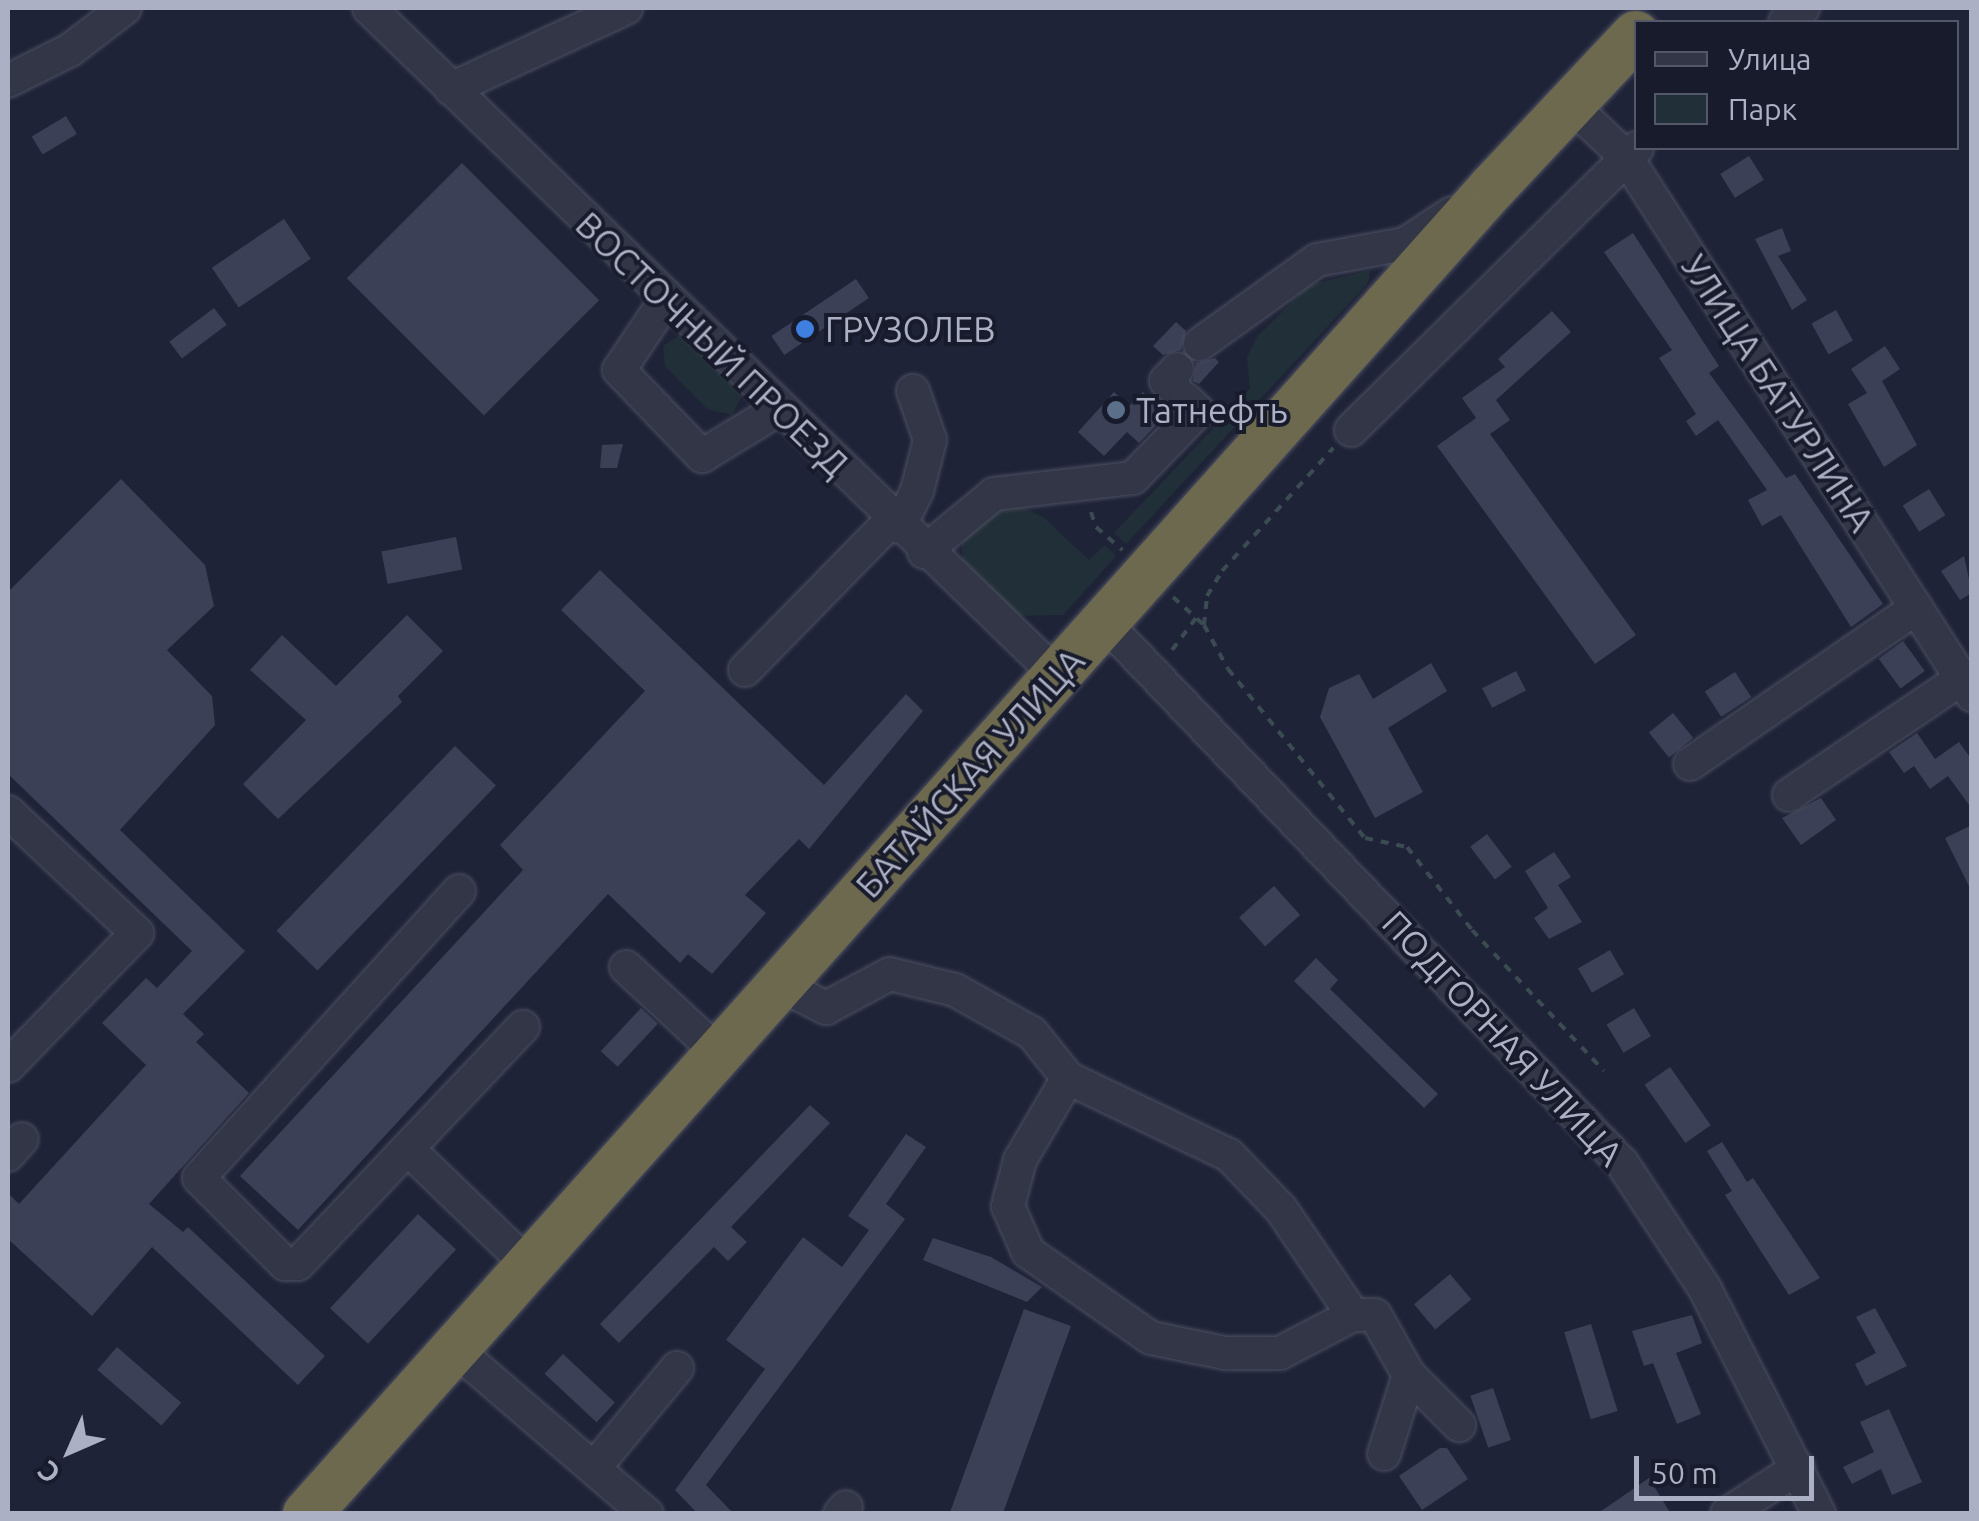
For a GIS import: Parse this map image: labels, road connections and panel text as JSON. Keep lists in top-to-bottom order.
{
  "streets": {
    "highway": ["БАТАЙСКАЯ УЛИЦА"],
    "street": ["ВОСТОЧНЫЙ ПРОЕЗД", "УЛИЦА БАТУРЛИНА", "ПОДГОРНАЯ УЛИЦА"]
  },
  "crossings": [
    ["ВОСТОЧНЫЙ ПРОЕЗД", "БАТАЙСКАЯ УЛИЦА"],
    ["УЛИЦА БАТУРЛИНА", "БАТАЙСКАЯ УЛИЦА"],
    ["БАТАЙСКАЯ УЛИЦА", "ПОДГОРНАЯ УЛИЦА"]
  ],
  "places": ["ГРУЗОЛЕВ", "Татнефть"],
  "legend": ["Улица", "Парк"],
  "scale_bar": "50 m",
  "north": "bottom left"
}
